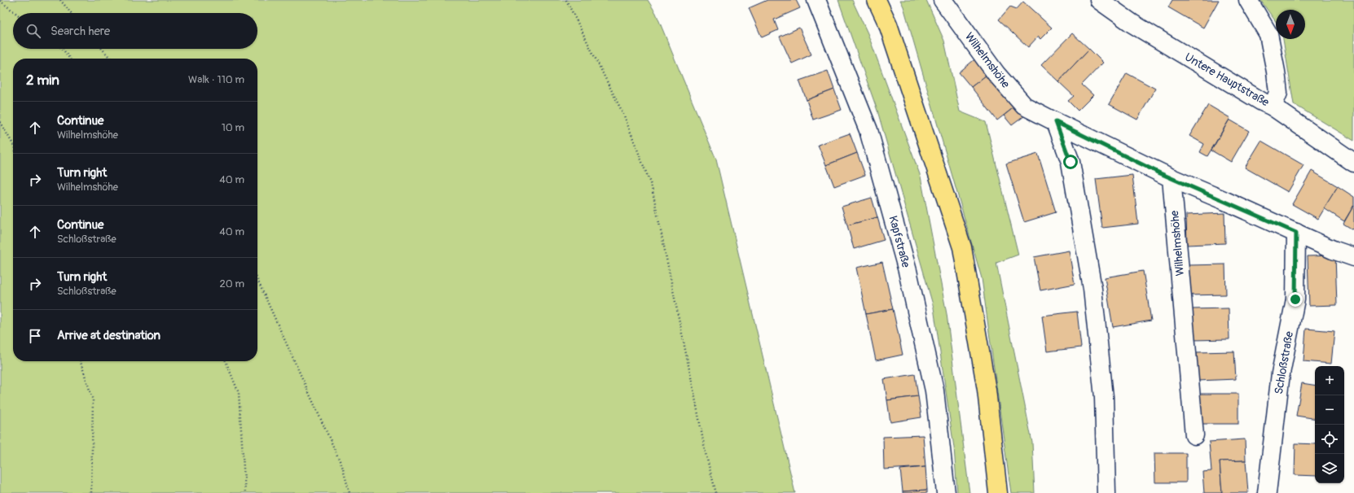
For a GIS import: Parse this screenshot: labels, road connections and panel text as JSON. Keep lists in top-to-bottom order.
{
  "streets": {
    "street": [
      "Wilhelmshöhe",
      "Untere Hauptstraße",
      "Kapfstraße",
      "Schloßstraße"
    ]
  },
  "north": "bottom",
  "page": {
    "search": "Search here",
    "heading": ["2 min", "Walk · 110 m"],
    "list": [
      ["Continue", "Wilhelmshöhe", "10 m"],
      ["Turn right", "Wilhelmshöhe", "40 m"],
      ["Continue", "Schloßstraße", "40 m"],
      ["Turn right", "Schloßstraße", "20 m"],
      "Arrive at destination"
    ],
    "map_buttons": ["+", "−"]
  }
}
